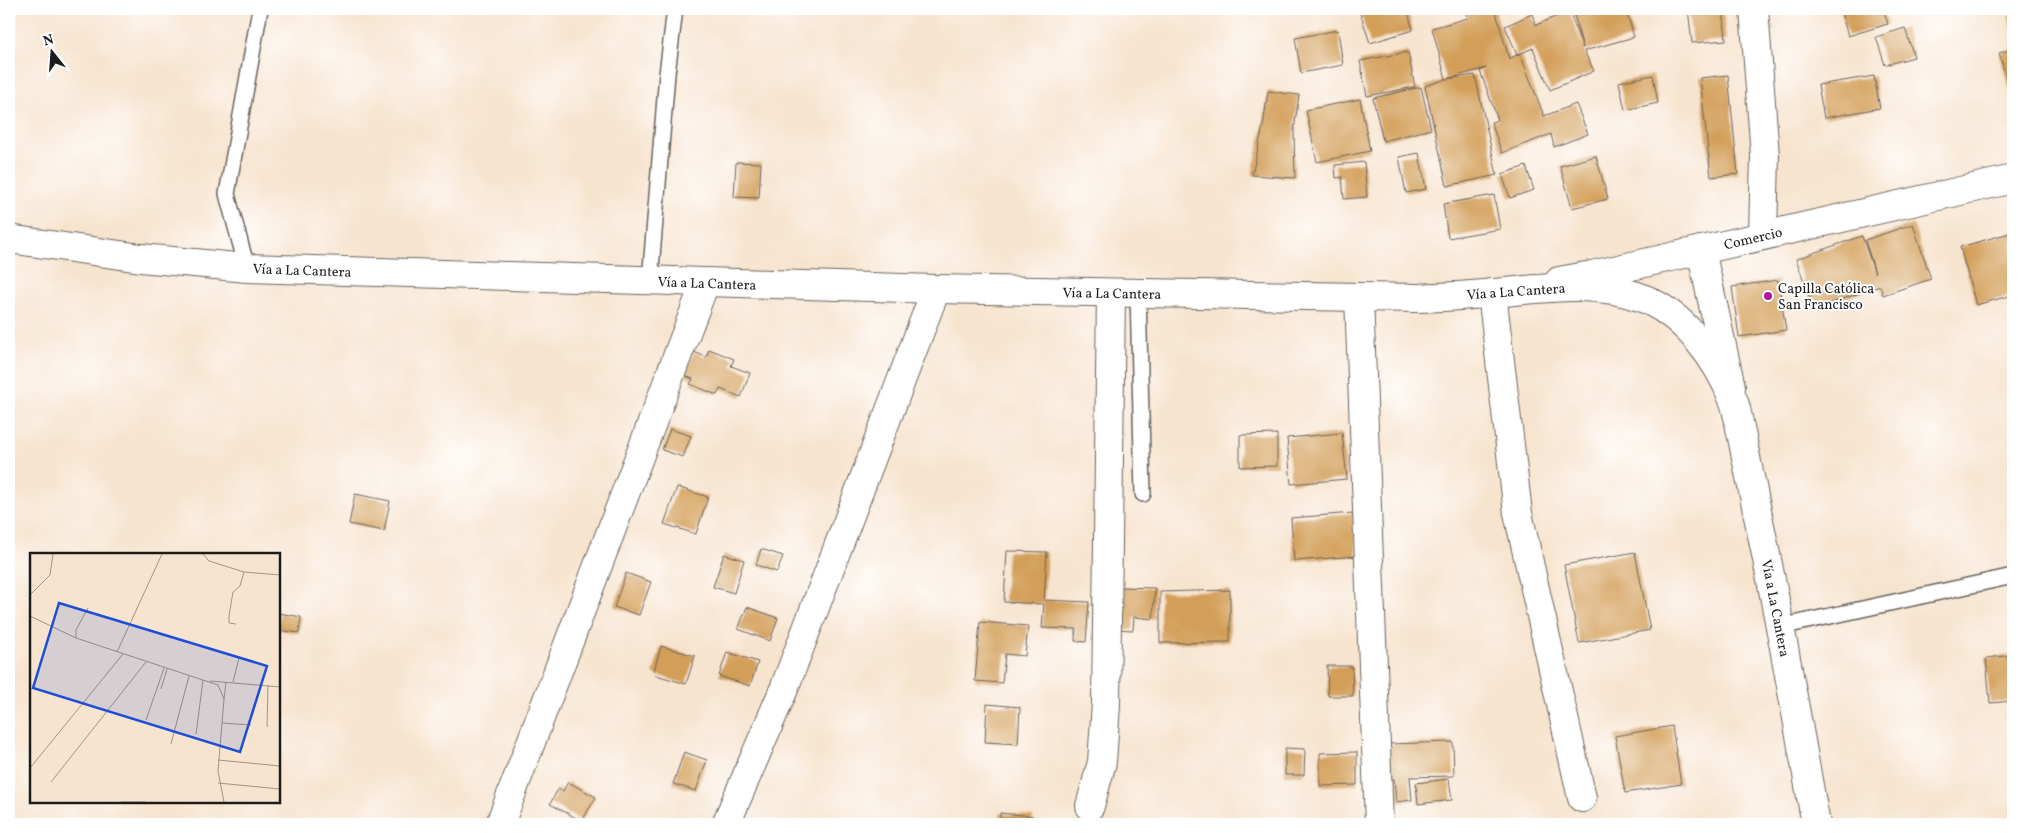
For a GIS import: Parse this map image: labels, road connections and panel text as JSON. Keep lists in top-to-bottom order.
{
  "streets": {
    "street": ["Comercio", "Vía a La Cantera"]
  },
  "crossings": [
    ["Comercio", "Vía a La Cantera"]
  ],
  "places": ["Capilla Católica San Francisco"],
  "north": "top"
}
